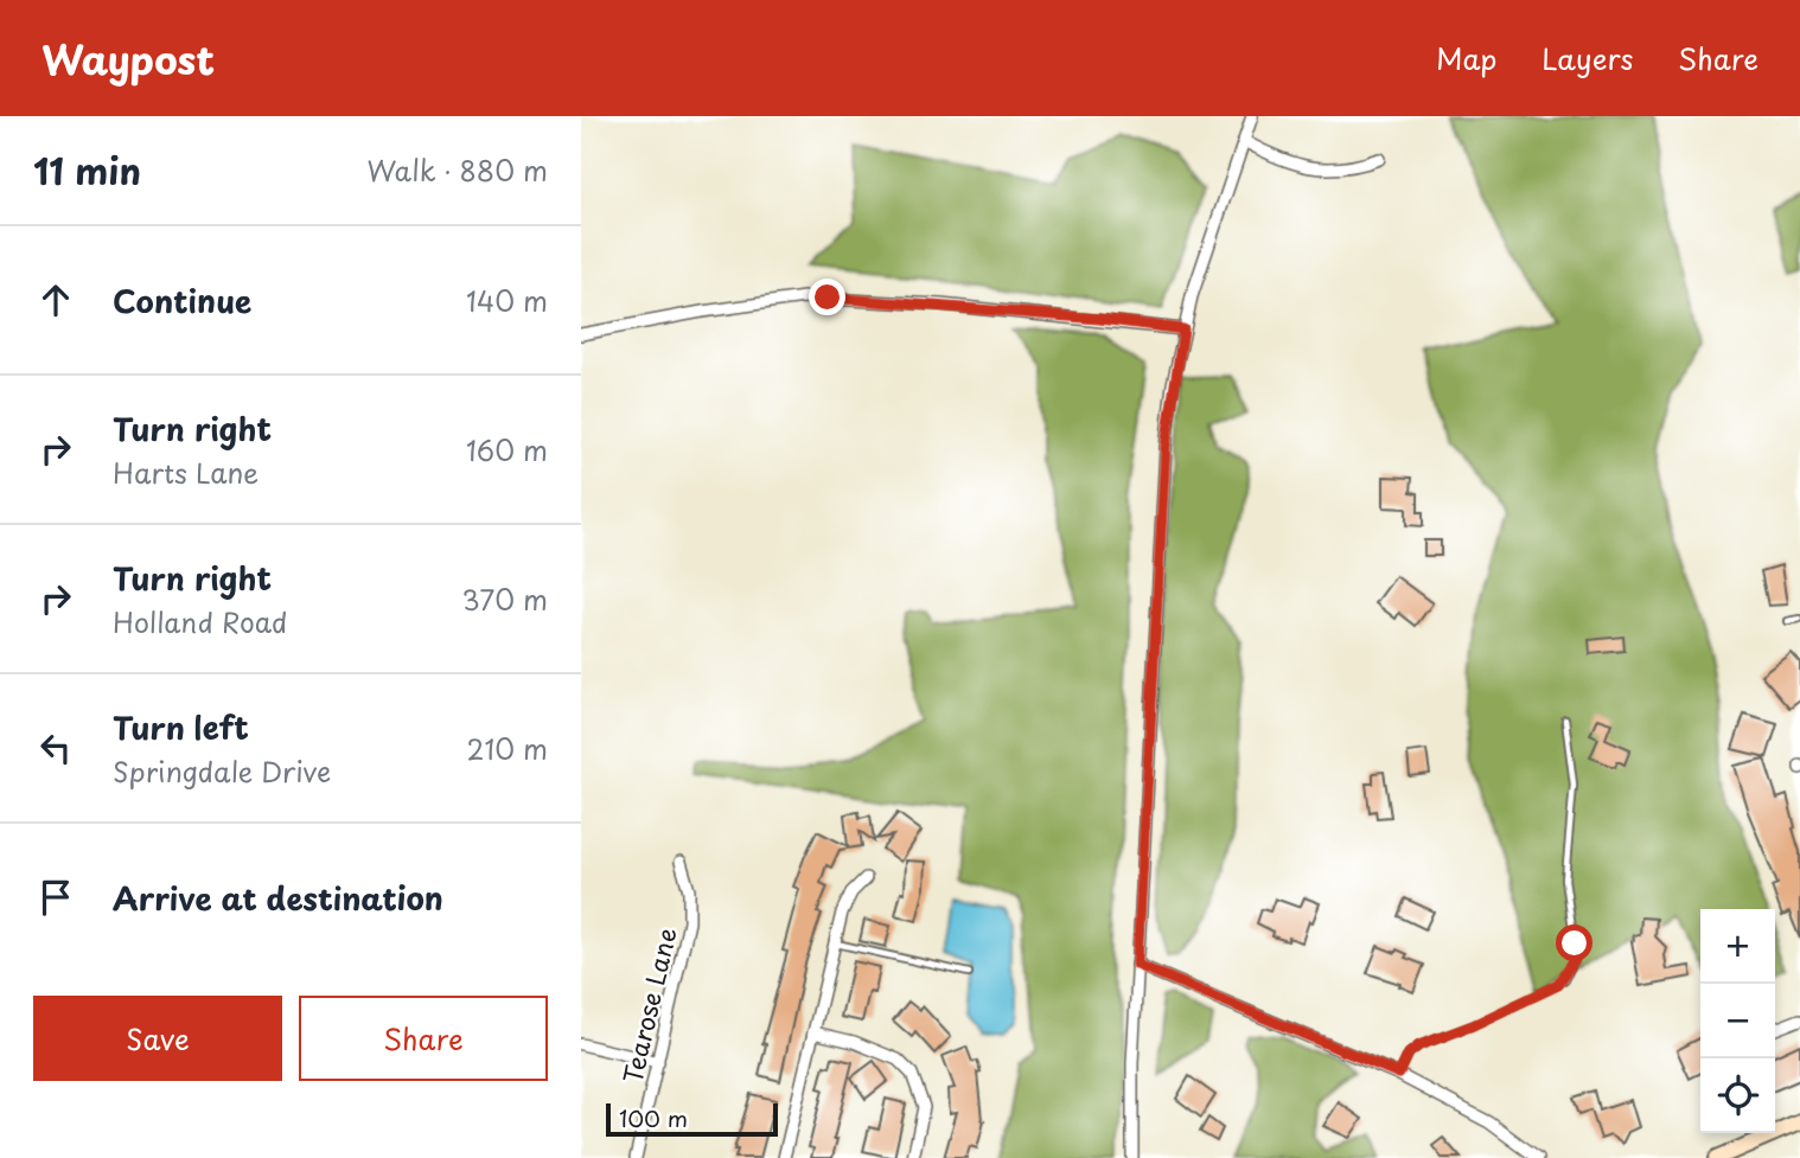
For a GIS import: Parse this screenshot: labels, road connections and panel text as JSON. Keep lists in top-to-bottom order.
{
  "streets": {
    "street": ["Tearose Lane"]
  },
  "scale_bar": "100 m",
  "page": {
    "header": "Waypost",
    "nav": ["Map", "Layers", "Share"],
    "heading": ["11 min", "Walk · 880 m"],
    "list": [
      ["Continue", "140 m"],
      ["Turn right", "Harts Lane", "160 m"],
      ["Turn right", "Holland Road", "370 m"],
      ["Turn left", "Springdale Drive", "210 m"],
      "Arrive at destination"
    ],
    "map_buttons": ["+", "−"],
    "buttons": ["Save", "Share"],
    "scale": "100 m"
  }
}
